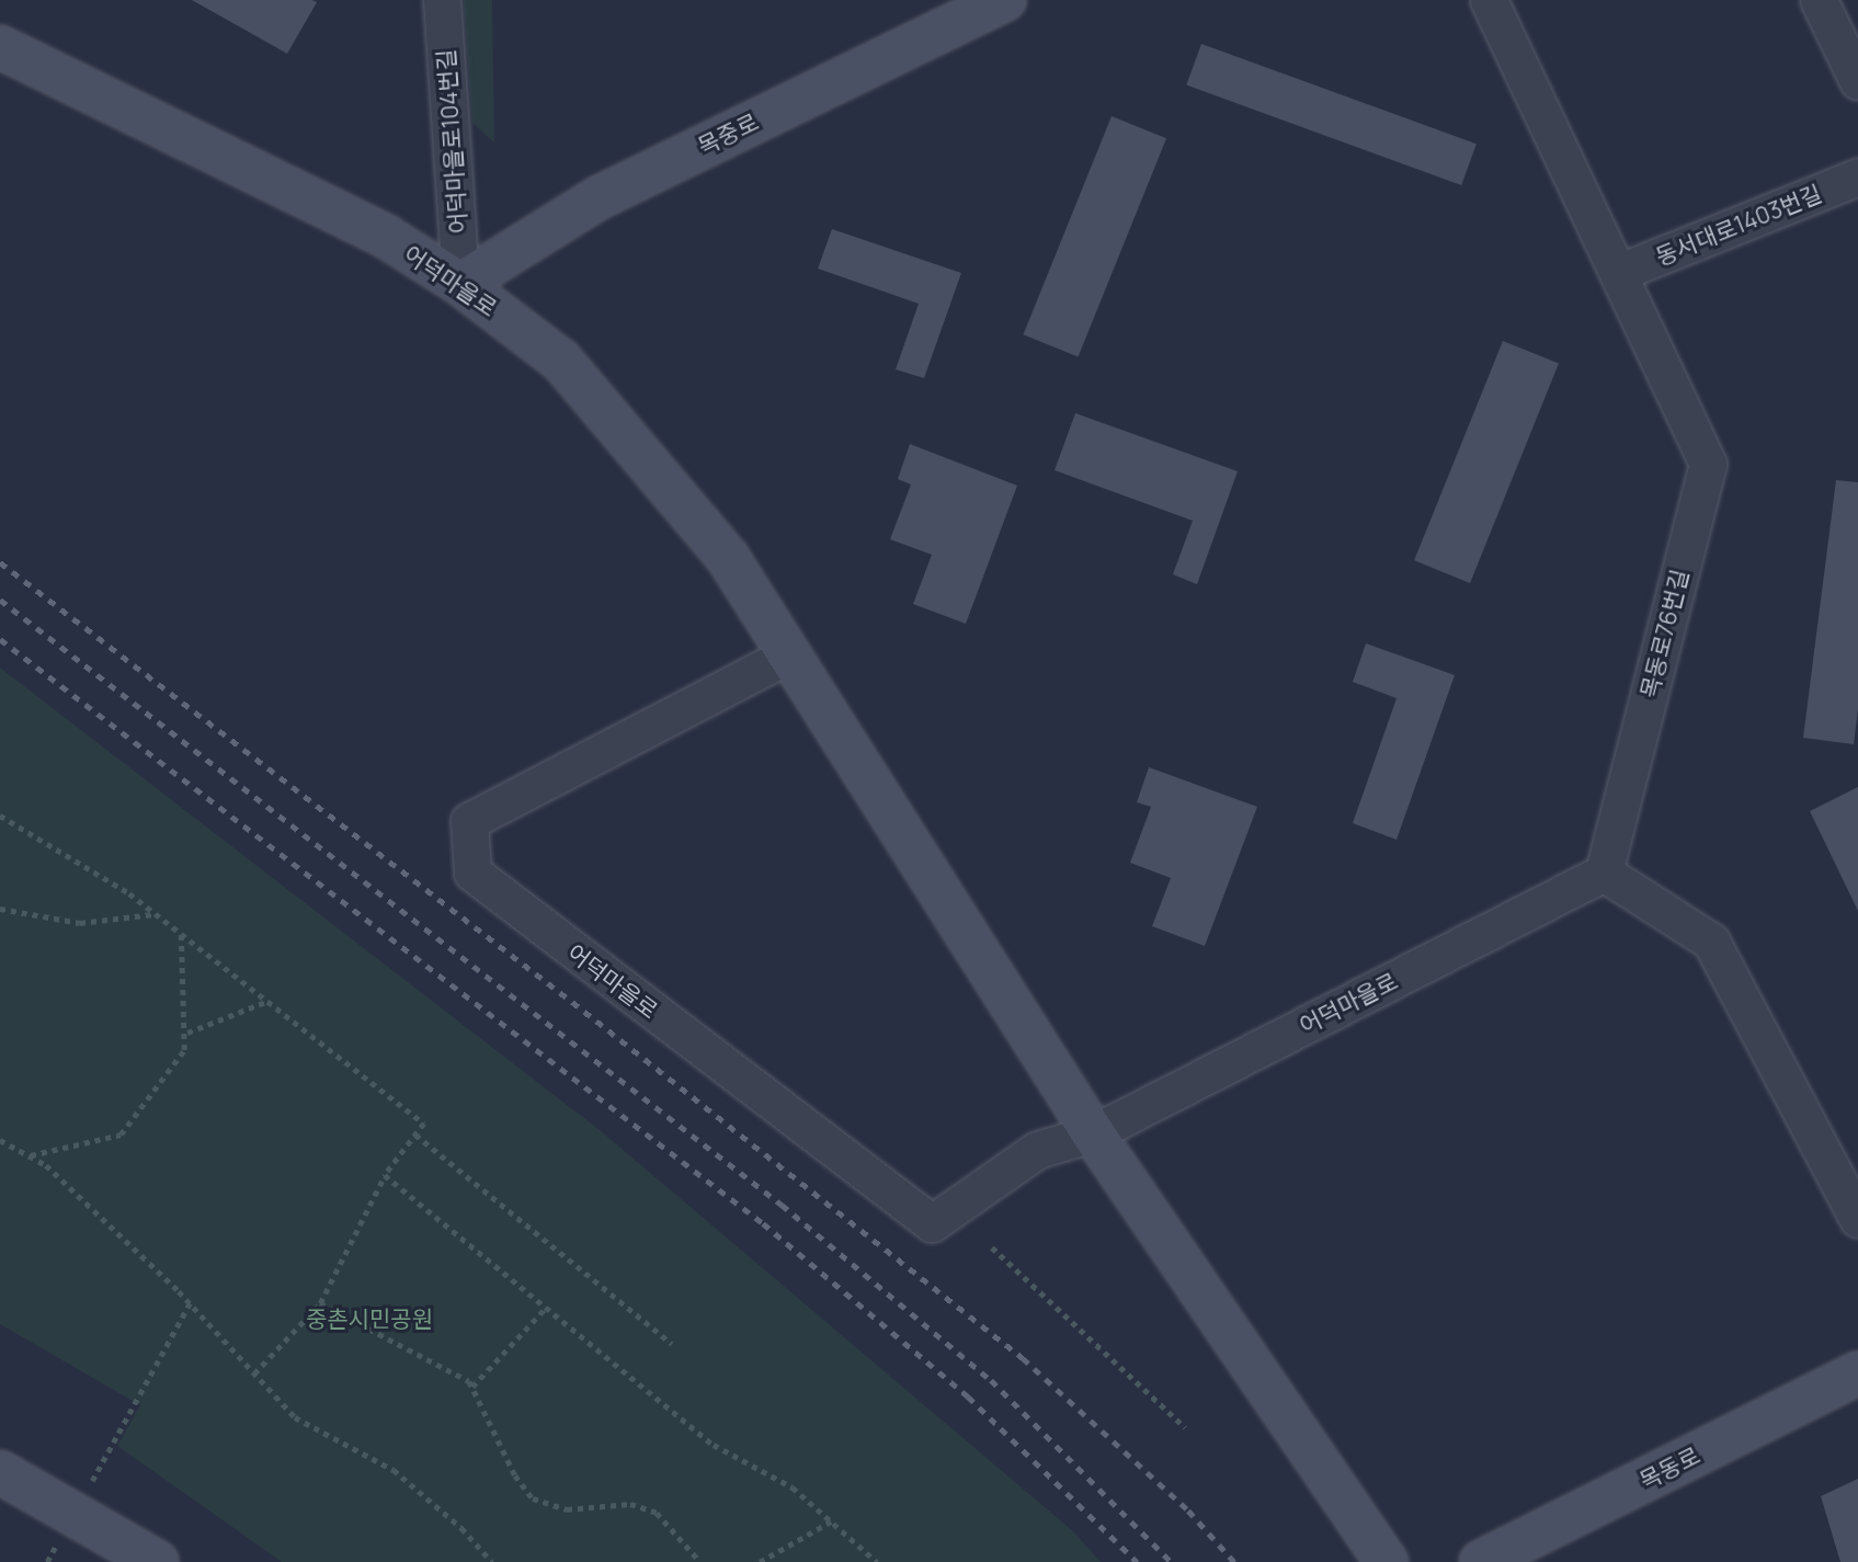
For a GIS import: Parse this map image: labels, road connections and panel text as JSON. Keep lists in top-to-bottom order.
{
  "streets": {
    "main road": ["목중로", "어덕마을로", "목동로"],
    "street": ["어덕마을로104번길", "동서대로1403번길", "목동로76번길"]
  },
  "crossings": [
    ["목중로", "어덕마을로104번길"],
    ["목중로", "어덕마을로"],
    ["어덕마을로104번길", "어덕마을로"],
    ["동서대로1403번길", "목동로76번길"],
    ["어덕마을로", "목동로76번길"]
  ],
  "parks": ["중촌시민공원"]
}
